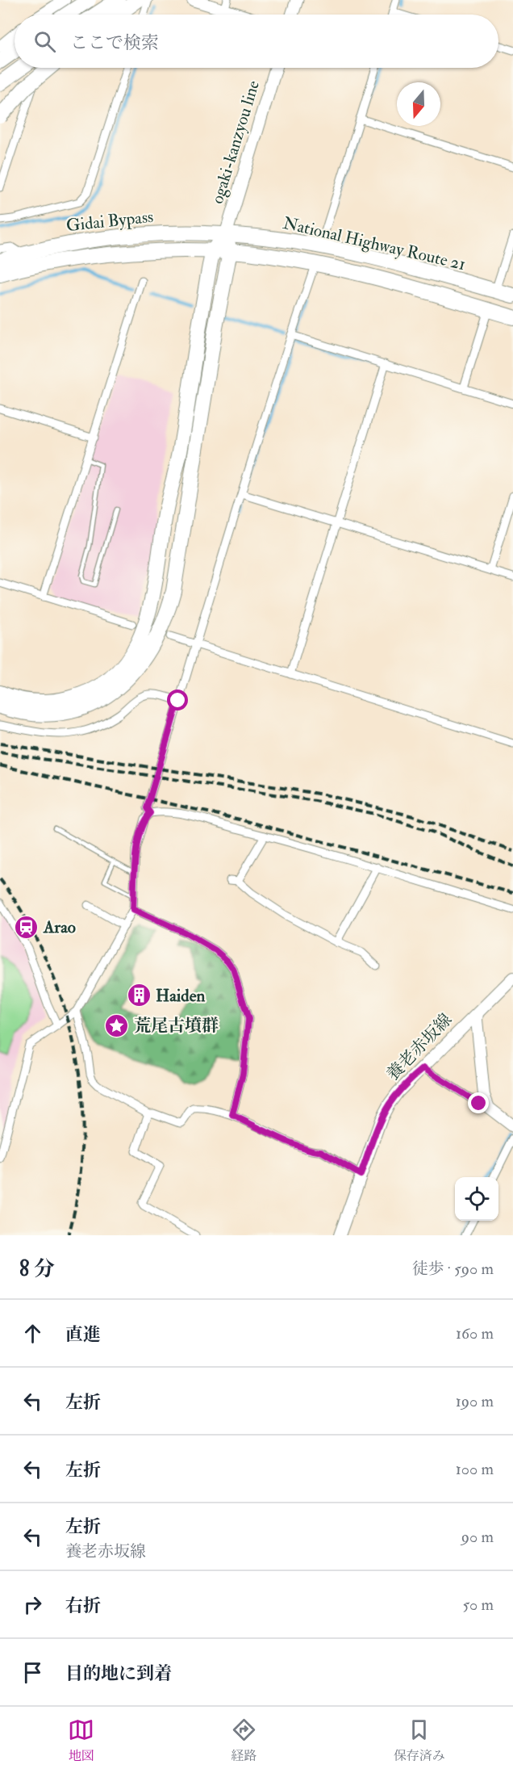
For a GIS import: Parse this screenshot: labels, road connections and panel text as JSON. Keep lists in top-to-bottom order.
{
  "streets": {
    "highway": ["Gidai Bypass", "National Highway Route 21"],
    "main road": ["ogaki-kanzyou line", "養老赤坂線"]
  },
  "crossings": [
    ["ogaki-kanzyou line", "Gidai Bypass"],
    ["ogaki-kanzyou line", "National Highway Route 21"],
    ["Gidai Bypass", "National Highway Route 21"]
  ],
  "places": {
    "station": ["Arao"],
    "building": ["Haiden"],
    "place": ["荒尾古墳群"]
  },
  "north": "bottom",
  "page": {
    "search": "ここで検索",
    "heading": ["8 分", "徒歩 · 590 m"],
    "list": [
      ["直進", "160 m"],
      ["左折", "190 m"],
      ["左折", "100 m"],
      ["左折", "養老赤坂線", "90 m"],
      ["右折", "50 m"],
      "目的地に到着"
    ],
    "nav": ["地図", "経路", "保存済み"]
  }
}
